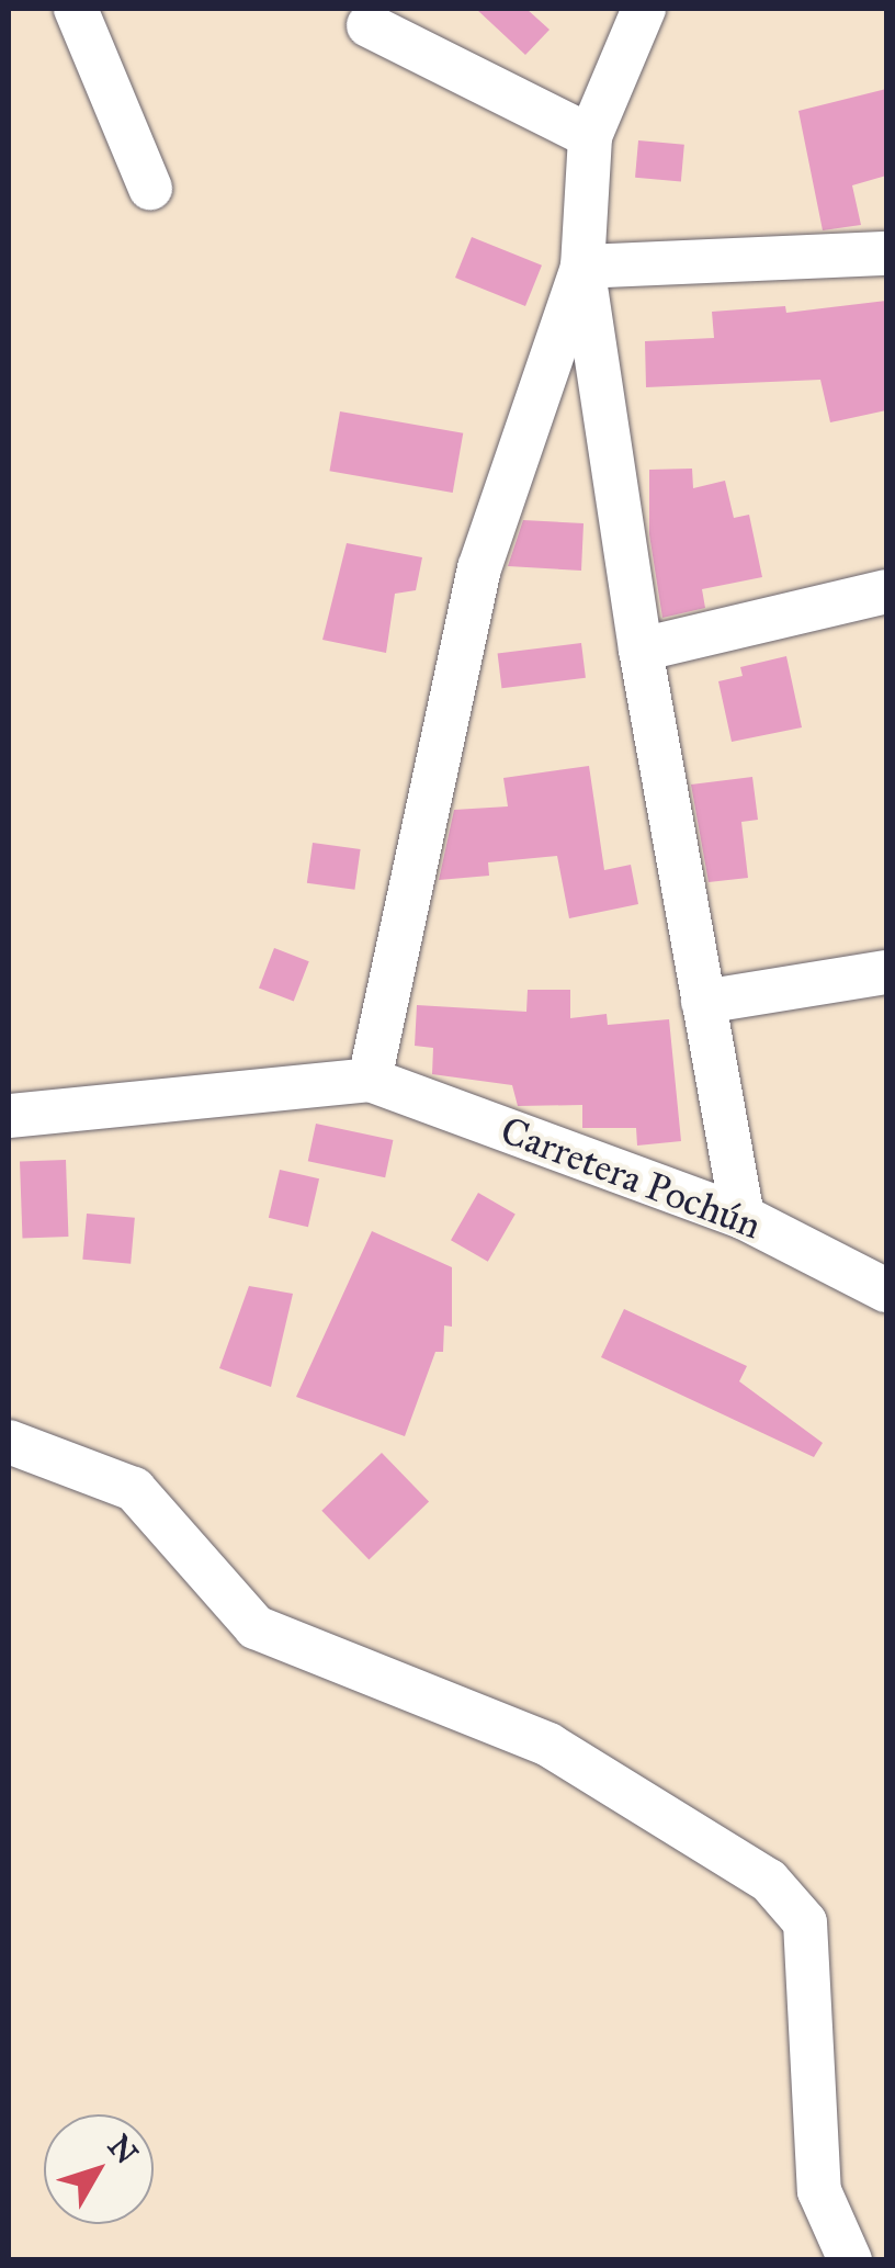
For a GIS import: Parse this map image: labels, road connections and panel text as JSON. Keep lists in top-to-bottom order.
{
  "streets": {
    "street": ["Carretera Pochún"]
  },
  "north": "top right"
}
